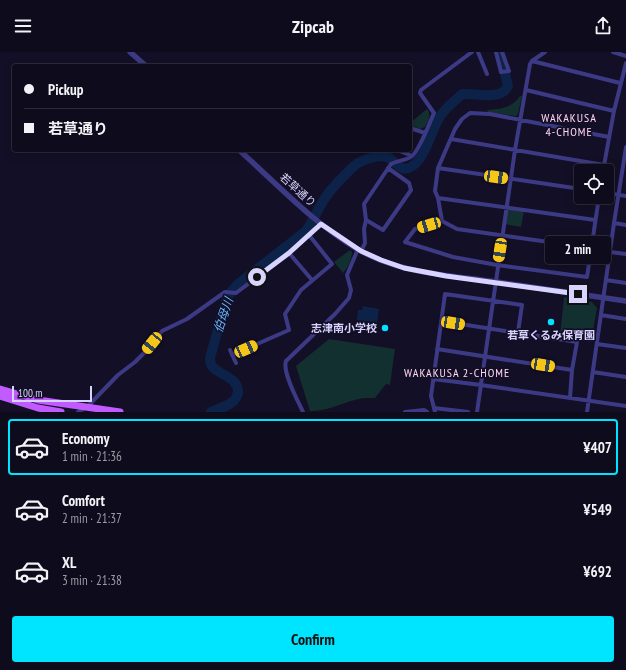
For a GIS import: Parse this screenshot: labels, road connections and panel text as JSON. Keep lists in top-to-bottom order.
{
  "streets": {
    "street": ["若草通り"]
  },
  "districts": ["WAKAKUSA 4-CHOME", "WAKAKUSA 2-CHOME"],
  "water": ["伯母川"],
  "places": ["若草くるみ保育園", "志津南小学校"],
  "scale_bar": "100 m",
  "page": {
    "header": "Zipcab",
    "banner": ["Pickup", "若草通り"],
    "bubble": "2 min",
    "scale": "100 m",
    "list": [
      {
        "name": "Economy",
        "note": "1 min · 21:36",
        "value": "¥407"
      },
      {
        "name": "Comfort",
        "note": "2 min · 21:37",
        "value": "¥549"
      },
      {
        "name": "XL",
        "note": "3 min · 21:38",
        "value": "¥692"
      }
    ],
    "buttons": "Confirm"
  }
}
